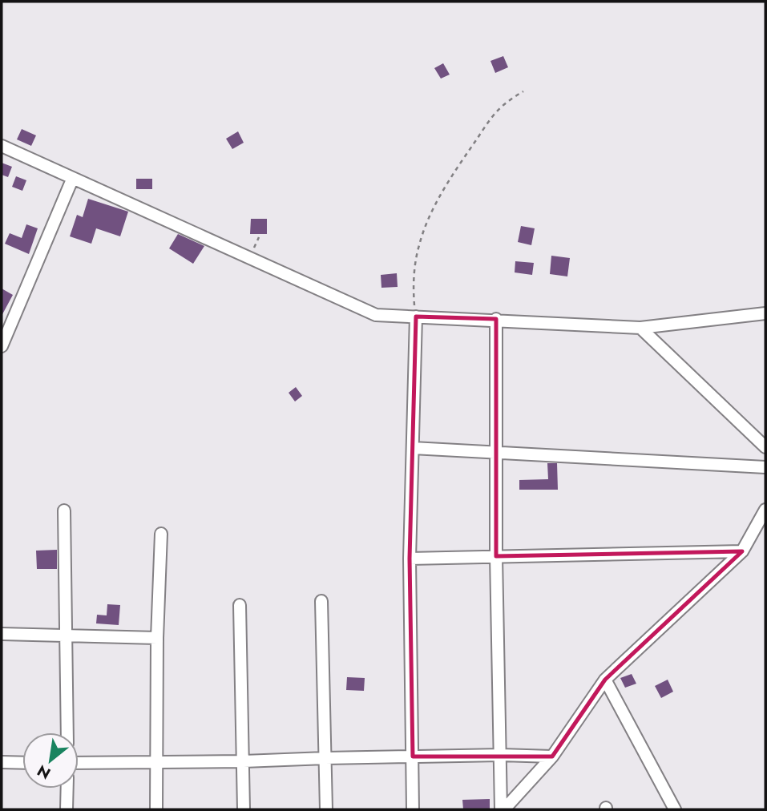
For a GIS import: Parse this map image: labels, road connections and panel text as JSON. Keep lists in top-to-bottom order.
{
  "north": "bottom left"
}
